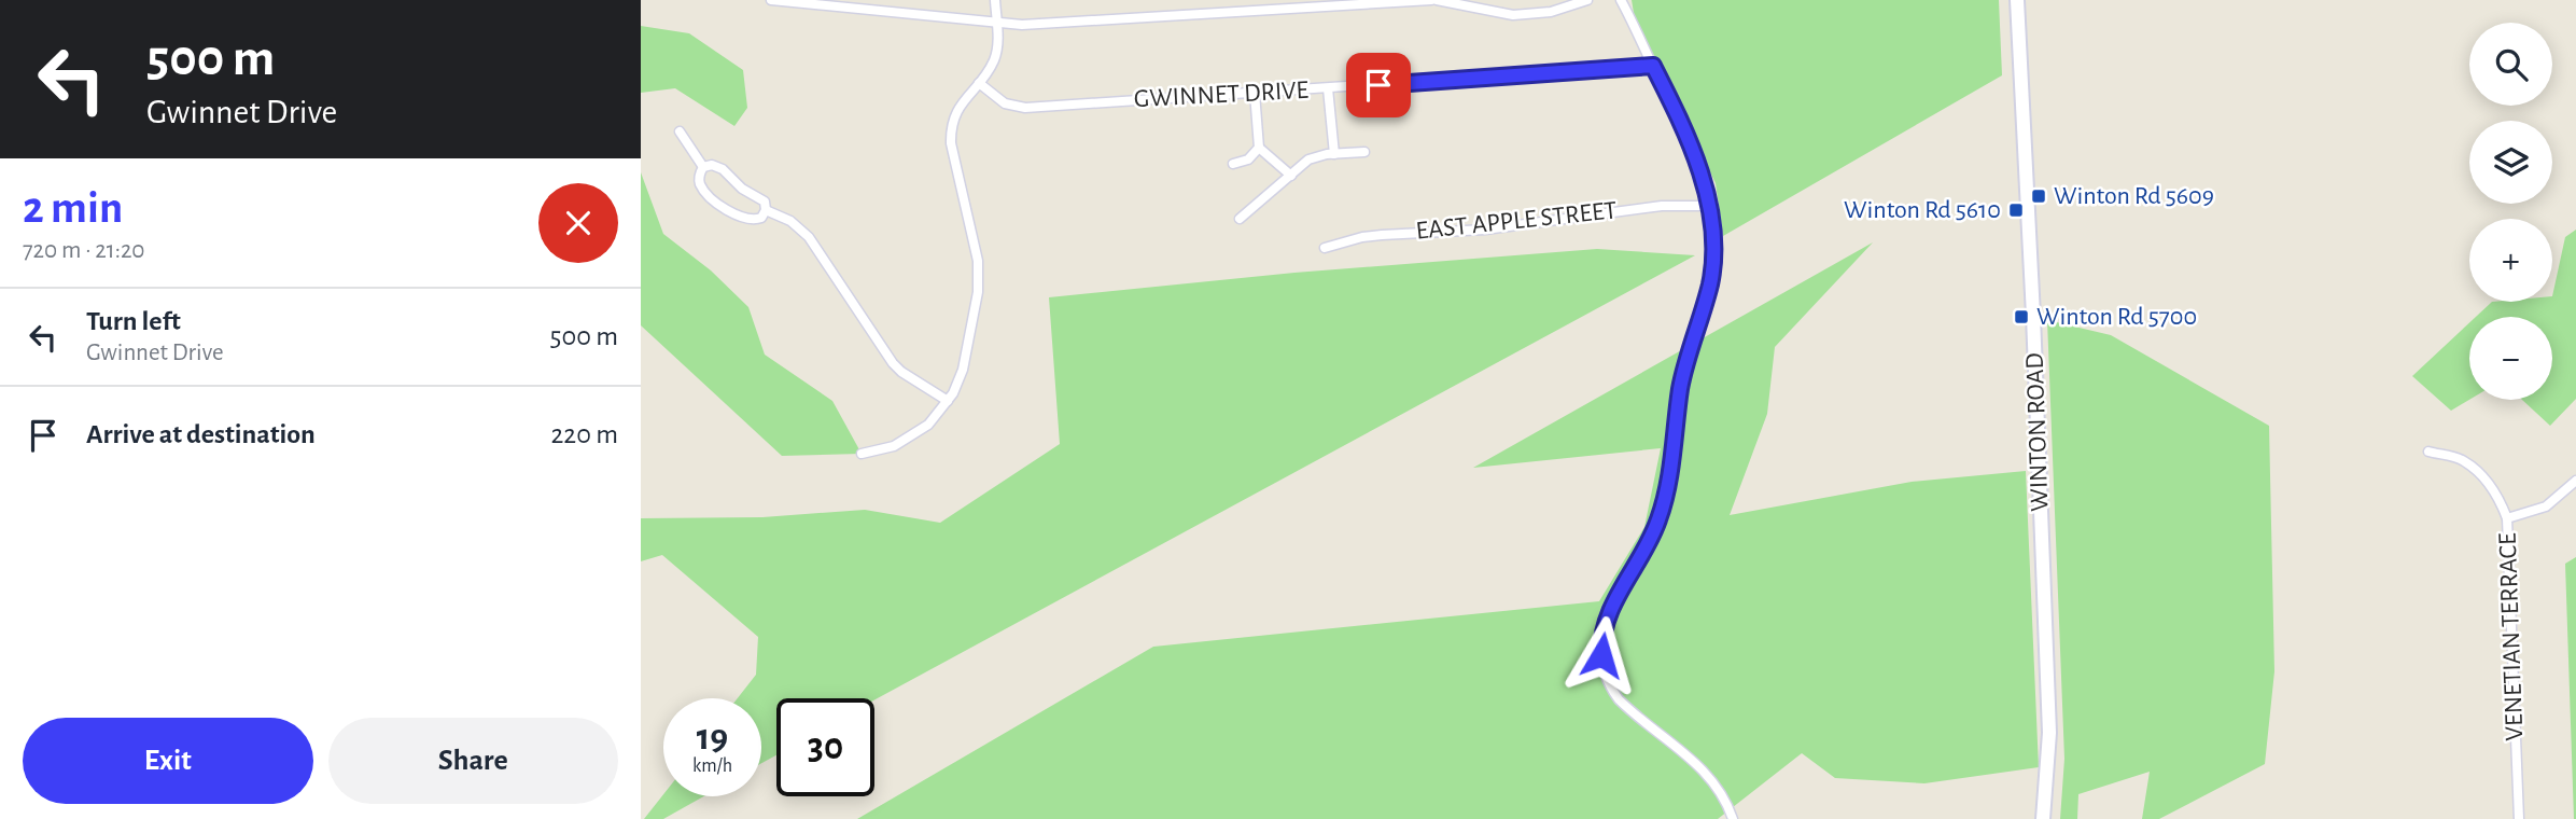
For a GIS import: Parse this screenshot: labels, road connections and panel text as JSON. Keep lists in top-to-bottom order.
{
  "streets": {
    "main road": ["WINTON ROAD"],
    "street": ["GWINNET DRIVE", "EAST APPLE STREET", "VENETIAN TERRACE"]
  },
  "places": {
    "transit": ["Winton Rd 5609", "Winton Rd 5610", "Winton Rd 5700"]
  },
  "page": {
    "turn": ["500 m", "Gwinnet Drive"],
    "map_buttons": ["+", "−"],
    "heading": ["2 min", "720 m · 21:20"],
    "list": [
      {
        "name": "Turn left",
        "note": "Gwinnet Drive",
        "value": "500 m"
      },
      {
        "name": "Arrive at destination",
        "value": "220 m"
      }
    ],
    "speed": "19 km/h",
    "limit": "30",
    "buttons": ["Exit", "Share"]
  }
}
